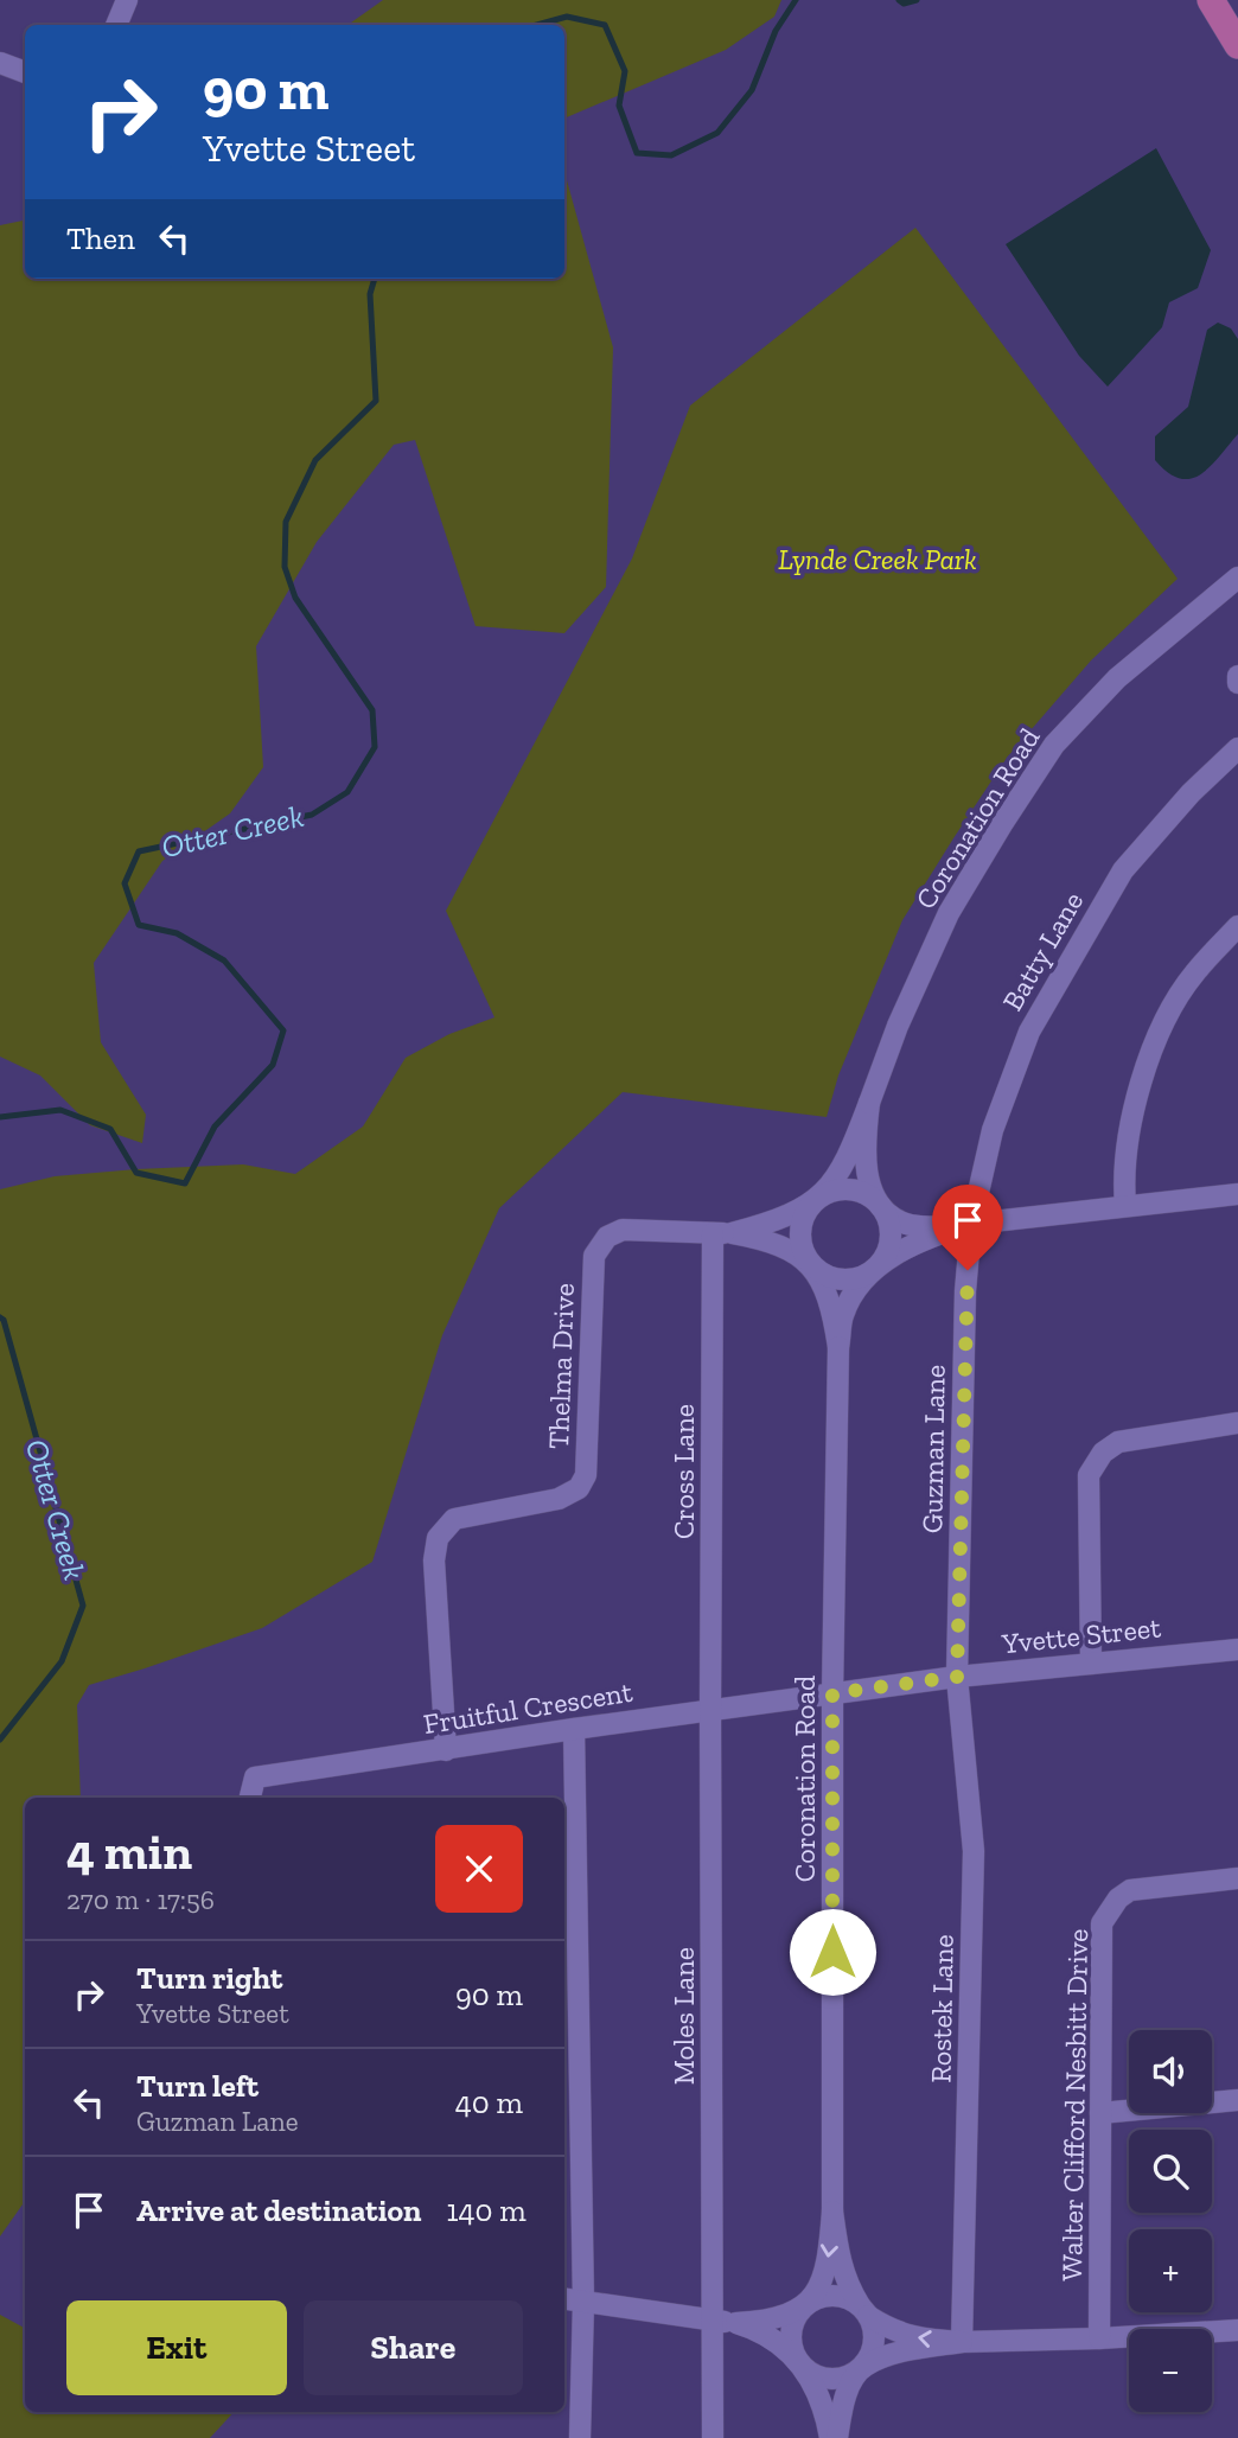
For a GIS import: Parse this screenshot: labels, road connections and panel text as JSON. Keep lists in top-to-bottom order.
{
  "streets": {
    "street": [
      "Coronation Road",
      "Batty Lane",
      "Thelma Drive",
      "Guzman Lane",
      "Cross Lane",
      "Yvette Street",
      "Fruitful Crescent",
      "Rostek Lane",
      "Moles Lane",
      "Walter Clifford Nesbitt Drive"
    ]
  },
  "crossings": [
    ["Coronation Road", "Thelma Drive"],
    ["Coronation Road", "Yvette Street"],
    ["Coronation Road", "Fruitful Crescent"],
    ["Batty Lane", "Guzman Lane"],
    ["Thelma Drive", "Cross Lane"],
    ["Thelma Drive", "Fruitful Crescent"],
    ["Guzman Lane", "Yvette Street"],
    ["Guzman Lane", "Rostek Lane"],
    ["Cross Lane", "Fruitful Crescent"],
    ["Cross Lane", "Moles Lane"],
    ["Yvette Street", "Fruitful Crescent"],
    ["Yvette Street", "Rostek Lane"],
    ["Fruitful Crescent", "Moles Lane"]
  ],
  "water": ["Otter Creek"],
  "parks": ["Lynde Creek Park"],
  "page": {
    "turn": ["90 m", "Yvette Street"],
    "then": "Then",
    "heading": ["4 min", "270 m · 17:56"],
    "list": [
      {
        "name": "Turn right",
        "note": "Yvette Street",
        "value": "90 m"
      },
      {
        "name": "Turn left",
        "note": "Guzman Lane",
        "value": "40 m"
      },
      {
        "name": "Arrive at destination",
        "value": "140 m"
      }
    ],
    "map_buttons": ["+", "−"],
    "buttons": ["Exit", "Share"]
  }
}
